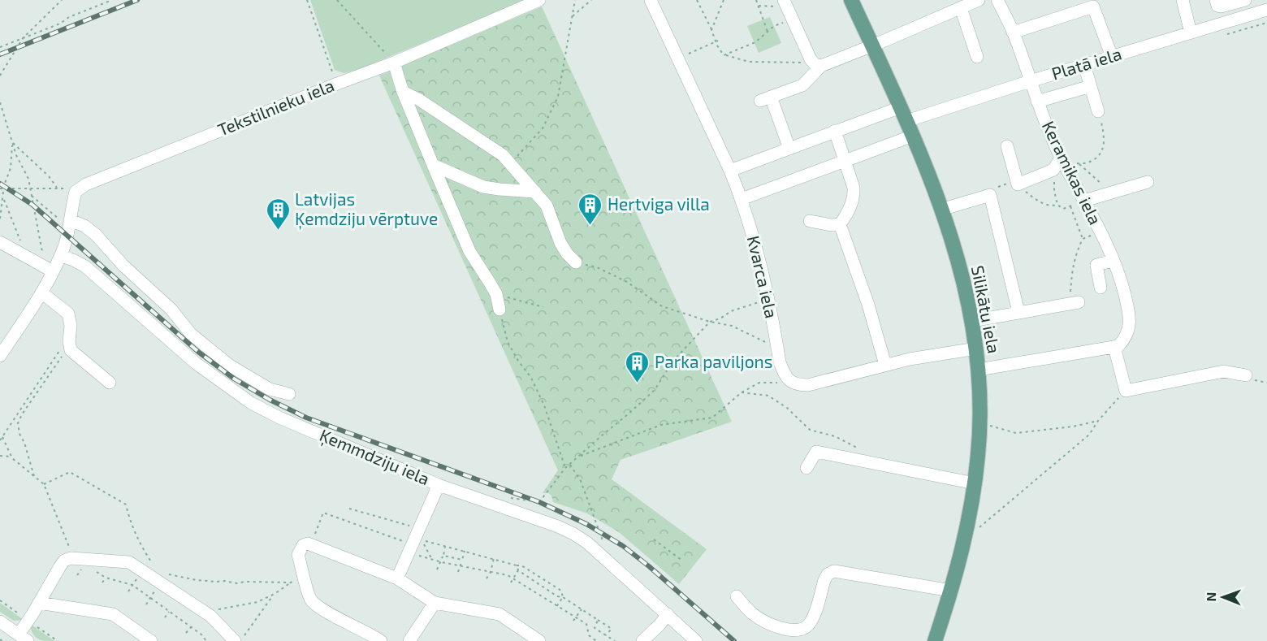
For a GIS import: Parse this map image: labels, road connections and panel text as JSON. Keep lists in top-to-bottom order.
{
  "streets": {
    "main road": ["Silikātu iela"],
    "street": [
      "Platā iela",
      "Tekstilnieku iela",
      "Keramikas iela",
      "Kvarca iela",
      "Ķemmdziju iela"
    ]
  },
  "crossings": [
    ["Platā iela", "Keramikas iela"],
    ["Platā iela", "Silikātu iela"]
  ],
  "places": {
    "building": ["Hertviga villa", "Latvijas Ķemdziju vērptuve", "Parka paviljons"]
  },
  "north": "left"
}
